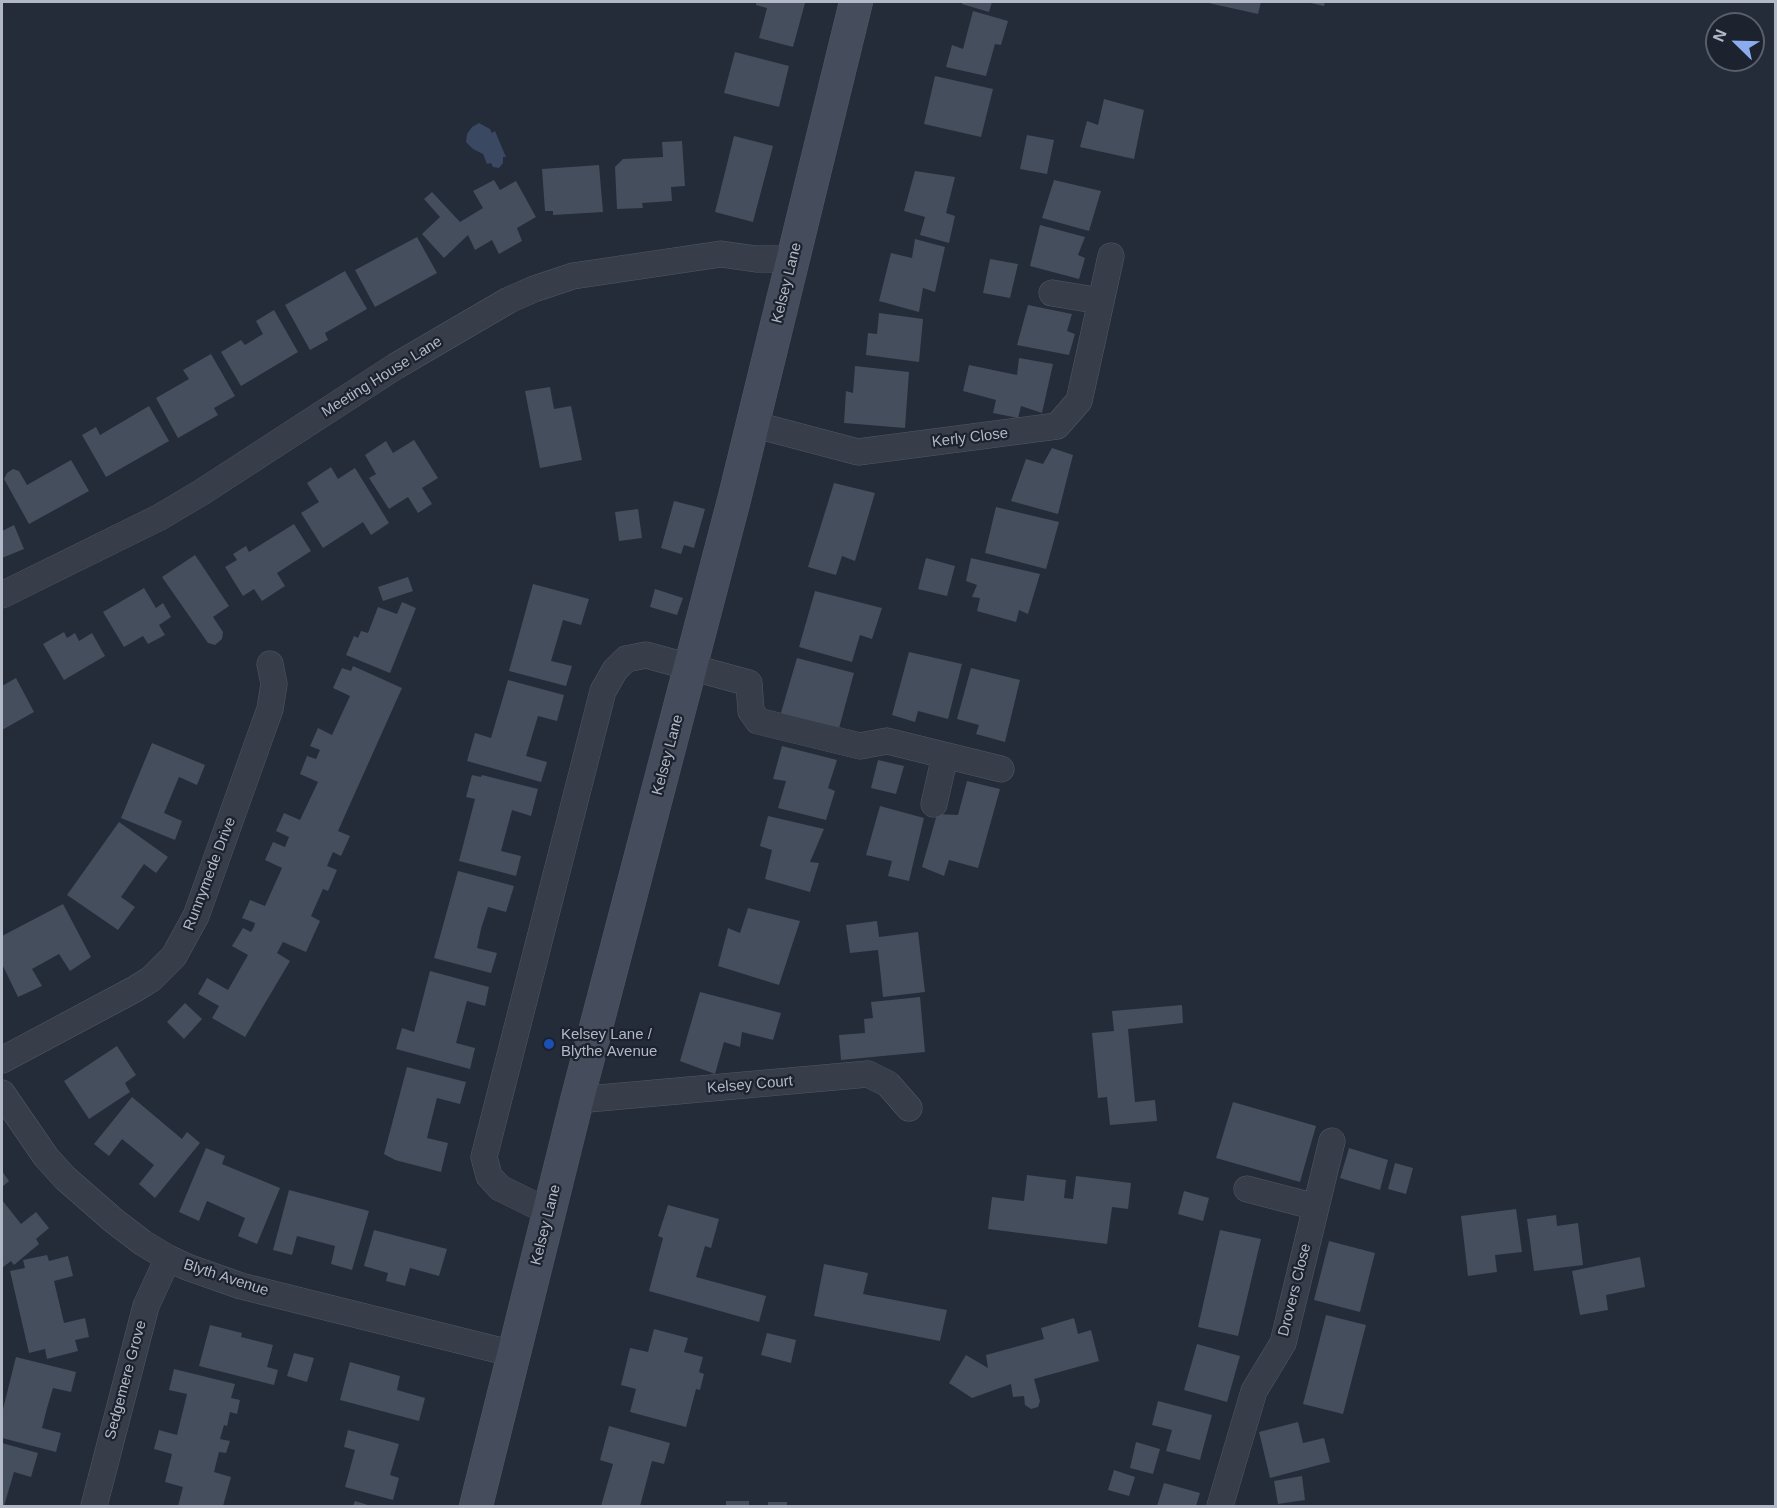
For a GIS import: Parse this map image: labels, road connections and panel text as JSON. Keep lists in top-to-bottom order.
{
  "streets": {
    "main road": ["Kelsey Lane"],
    "street": [
      "Meeting House Lane",
      "Kerly Close",
      "Runnymede Drive",
      "Kelsey Court",
      "Blyth Avenue",
      "Drovers Close",
      "Sedgemere Grove"
    ]
  },
  "crossings": [
    ["Kelsey Lane", "Meeting House Lane"],
    ["Kelsey Lane", "Kerly Close"],
    ["Kelsey Lane", "Kelsey Court"],
    ["Kelsey Lane", "Blyth Avenue"],
    ["Blyth Avenue", "Sedgemere Grove"]
  ],
  "places": ["Kelsey Lane / Blythe Avenue"],
  "north": "top left"
}
